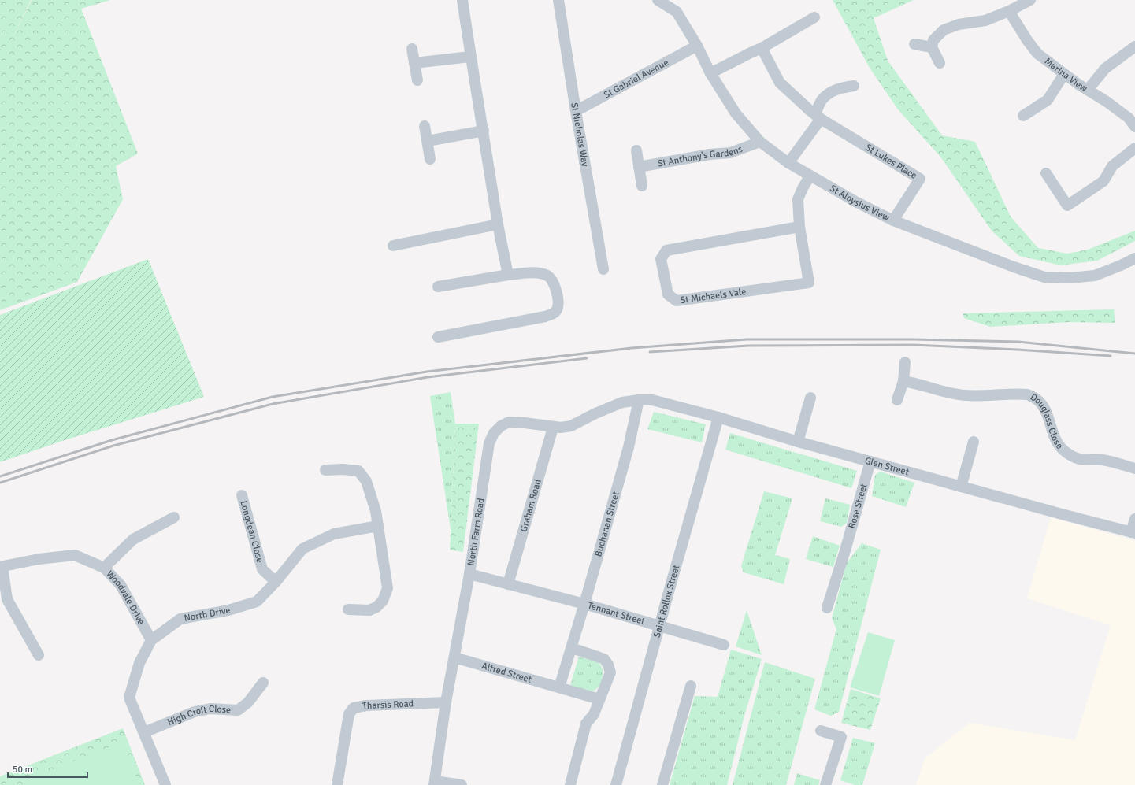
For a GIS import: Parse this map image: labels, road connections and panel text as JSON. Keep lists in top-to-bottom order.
{
  "streets": {
    "street": [
      "Marina View",
      "St Gabriel Avenue",
      "St Nicholas Way",
      "St Anthony's Gardens",
      "St Lukes Place",
      "St Aloysius View",
      "St Michaels Vale",
      "Douglass Close",
      "Glen Street",
      "Graham Road",
      "Rose Street",
      "Buchanan Street",
      "Longdean Close",
      "North Farm Road",
      "Woodvale Drive",
      "Saint Rollox Street",
      "North Drive",
      "Tennant Street",
      "Alfred Street",
      "Tharsis Road",
      "High Croft Close"
    ]
  },
  "crossings": [
    ["St Gabriel Avenue", "St Nicholas Way"],
    ["St Gabriel Avenue", "St Aloysius View"],
    ["St Anthony's Gardens", "St Aloysius View"],
    ["St Lukes Place", "St Aloysius View"],
    ["St Aloysius View", "St Michaels Vale"],
    ["Glen Street", "Rose Street"],
    ["Glen Street", "Buchanan Street"],
    ["Glen Street", "North Farm Road"],
    ["Glen Street", "Saint Rollox Street"],
    ["Graham Road", "North Farm Road"],
    ["Graham Road", "Tennant Street"],
    ["Buchanan Street", "North Farm Road"],
    ["Buchanan Street", "Tennant Street"],
    ["Longdean Close", "North Drive"],
    ["North Farm Road", "Tennant Street"],
    ["North Farm Road", "Alfred Street"],
    ["North Farm Road", "Tharsis Road"],
    ["Woodvale Drive", "North Drive"],
    ["Saint Rollox Street", "Tennant Street"],
    ["North Drive", "High Croft Close"]
  ],
  "scale_bar": "50 m"
}
